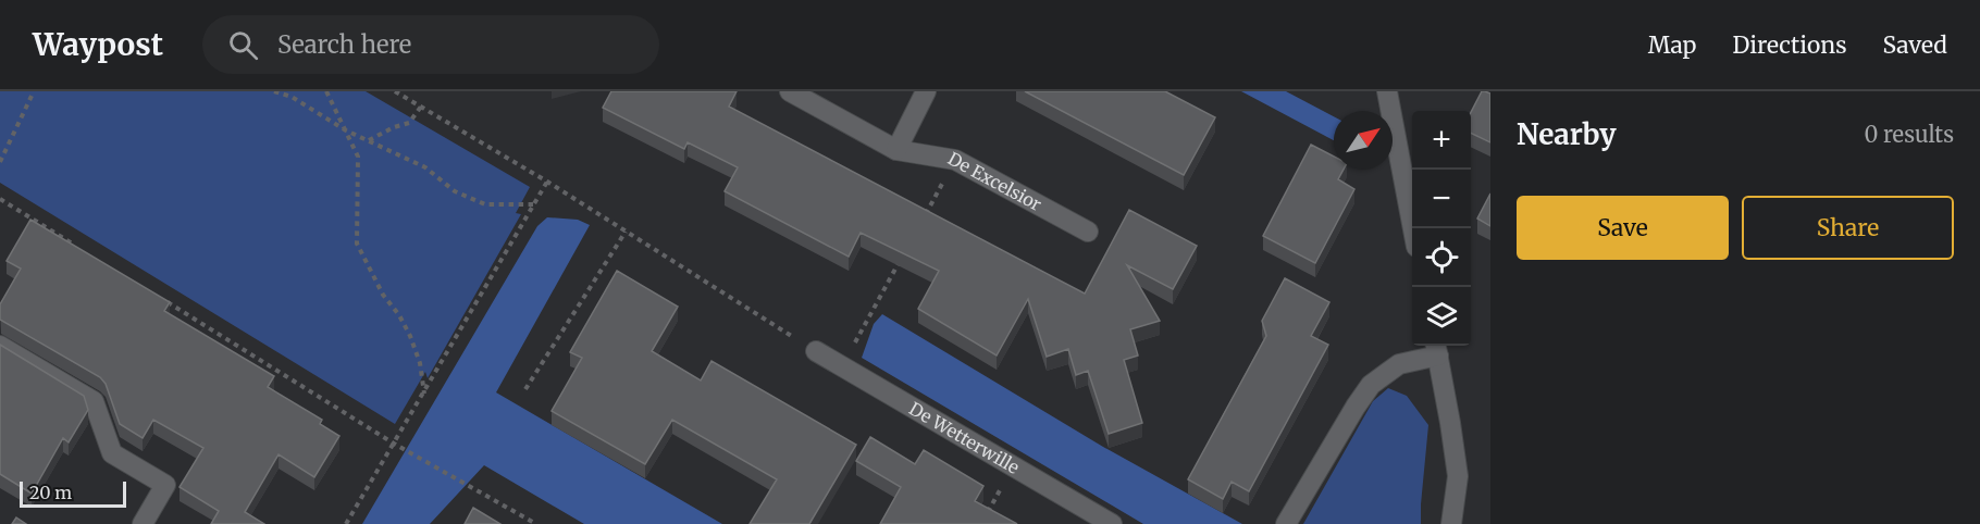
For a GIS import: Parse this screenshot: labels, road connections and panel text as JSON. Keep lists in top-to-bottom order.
{
  "streets": {
    "street": ["De Excelsior", "De Wetterwille"]
  },
  "scale_bar": "20 m",
  "north": "top right",
  "page": {
    "header": "Waypost",
    "search": "Search here",
    "nav": ["Map", "Directions", "Saved"],
    "heading": ["Nearby", "0 results"],
    "map_buttons": ["+", "−"],
    "buttons": ["Save", "Share"],
    "scale": "20 m"
  }
}
